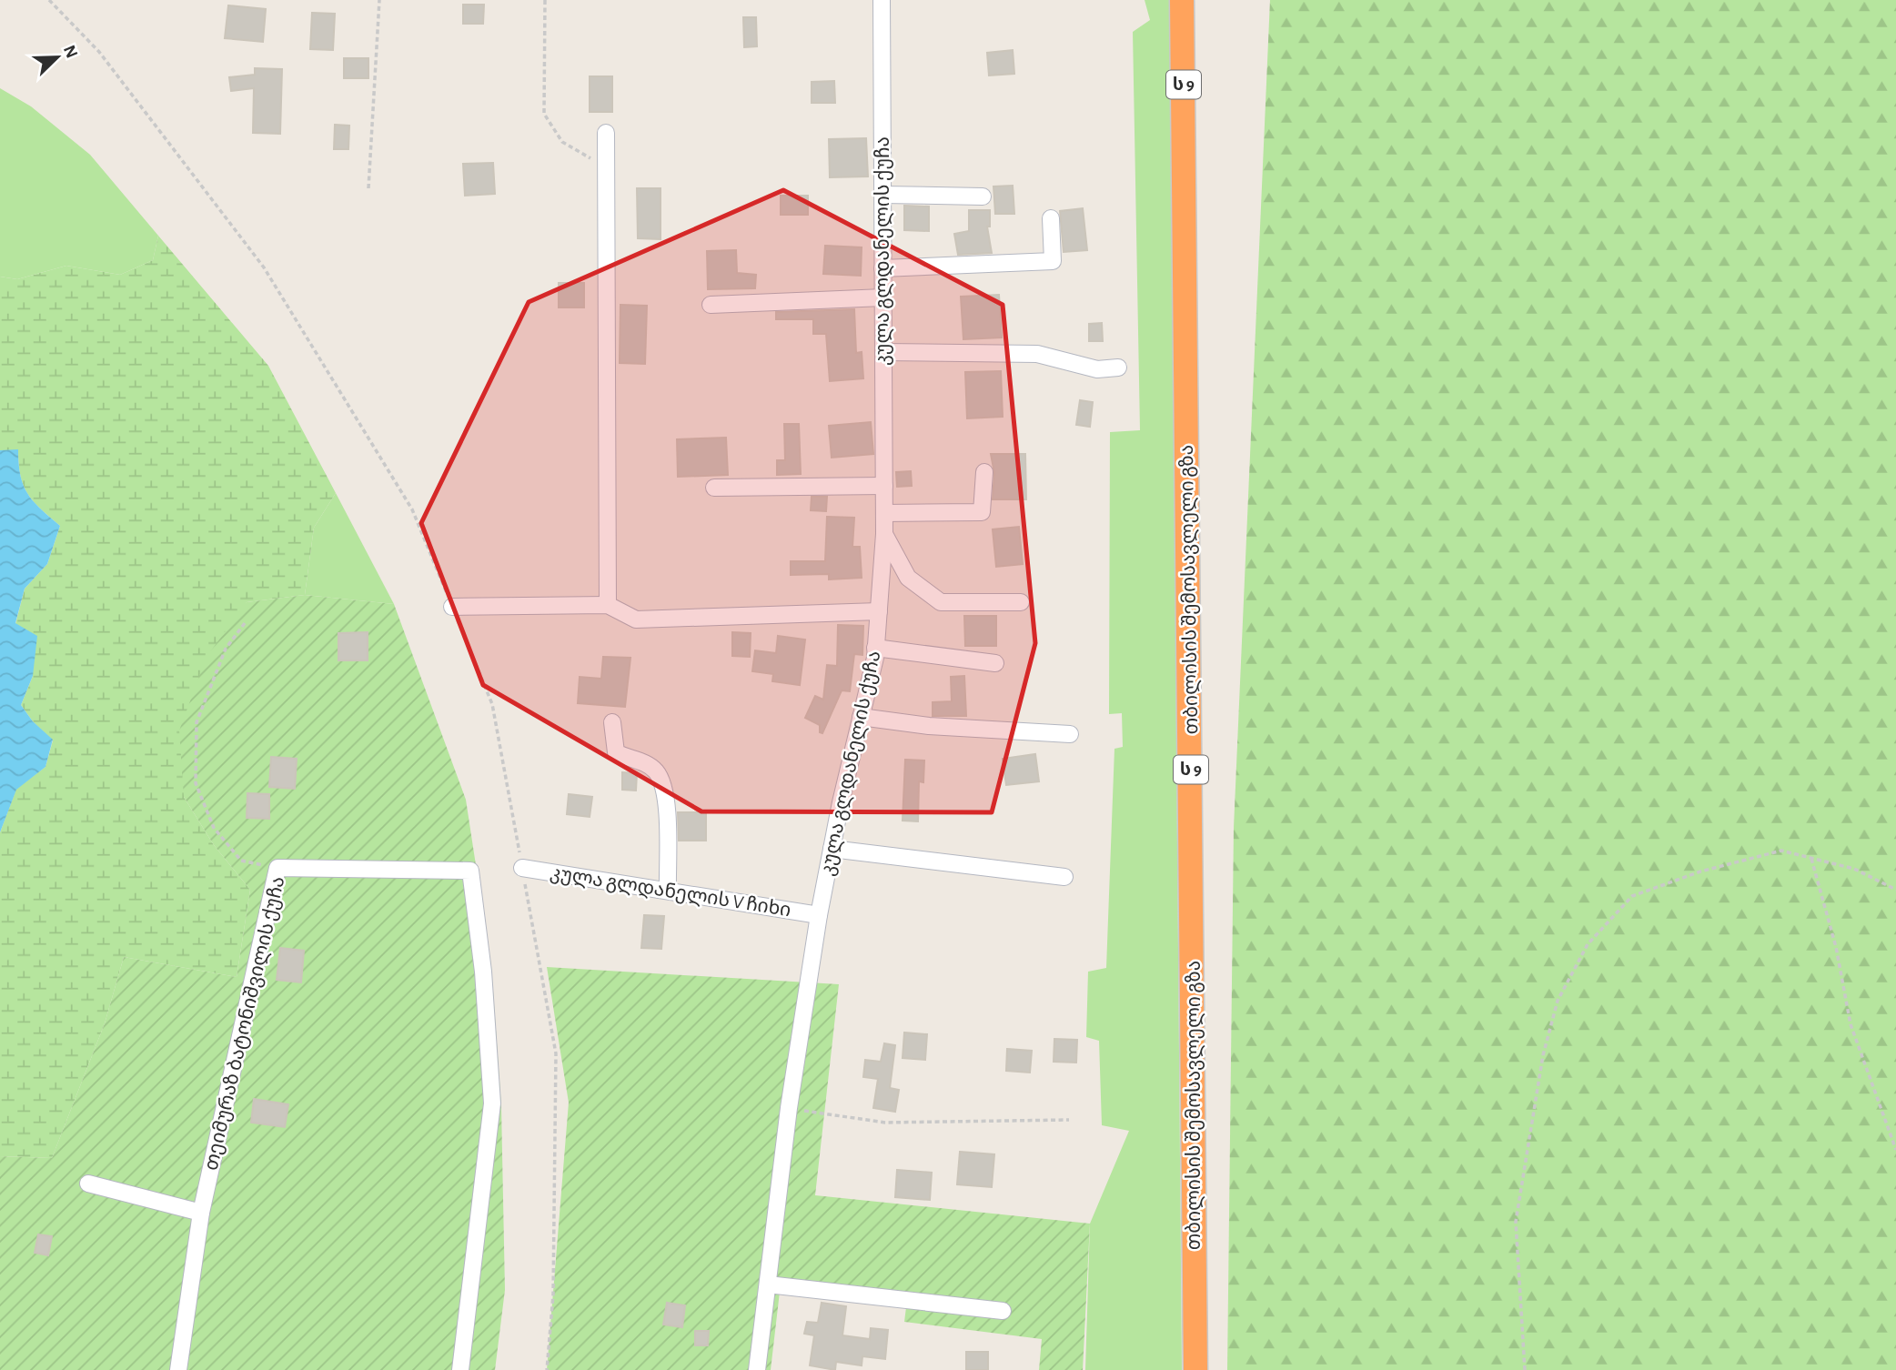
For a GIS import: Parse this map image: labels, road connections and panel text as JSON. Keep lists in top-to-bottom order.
{
  "streets": {
    "highway": ["ს 9", "თბილისის შემოსავლელი გზა"],
    "street": ["კულა გლდანელის ქუჩა", "კულა გლდანელის V ჩიხი", "თეიმურაზ ბატონიშვილის ქუჩა"]
  },
  "crossings": [
    ["კულა გლდანელის ქუჩა", "კულა გლდანელის V ჩიხი"]
  ],
  "north": "top right"
}
